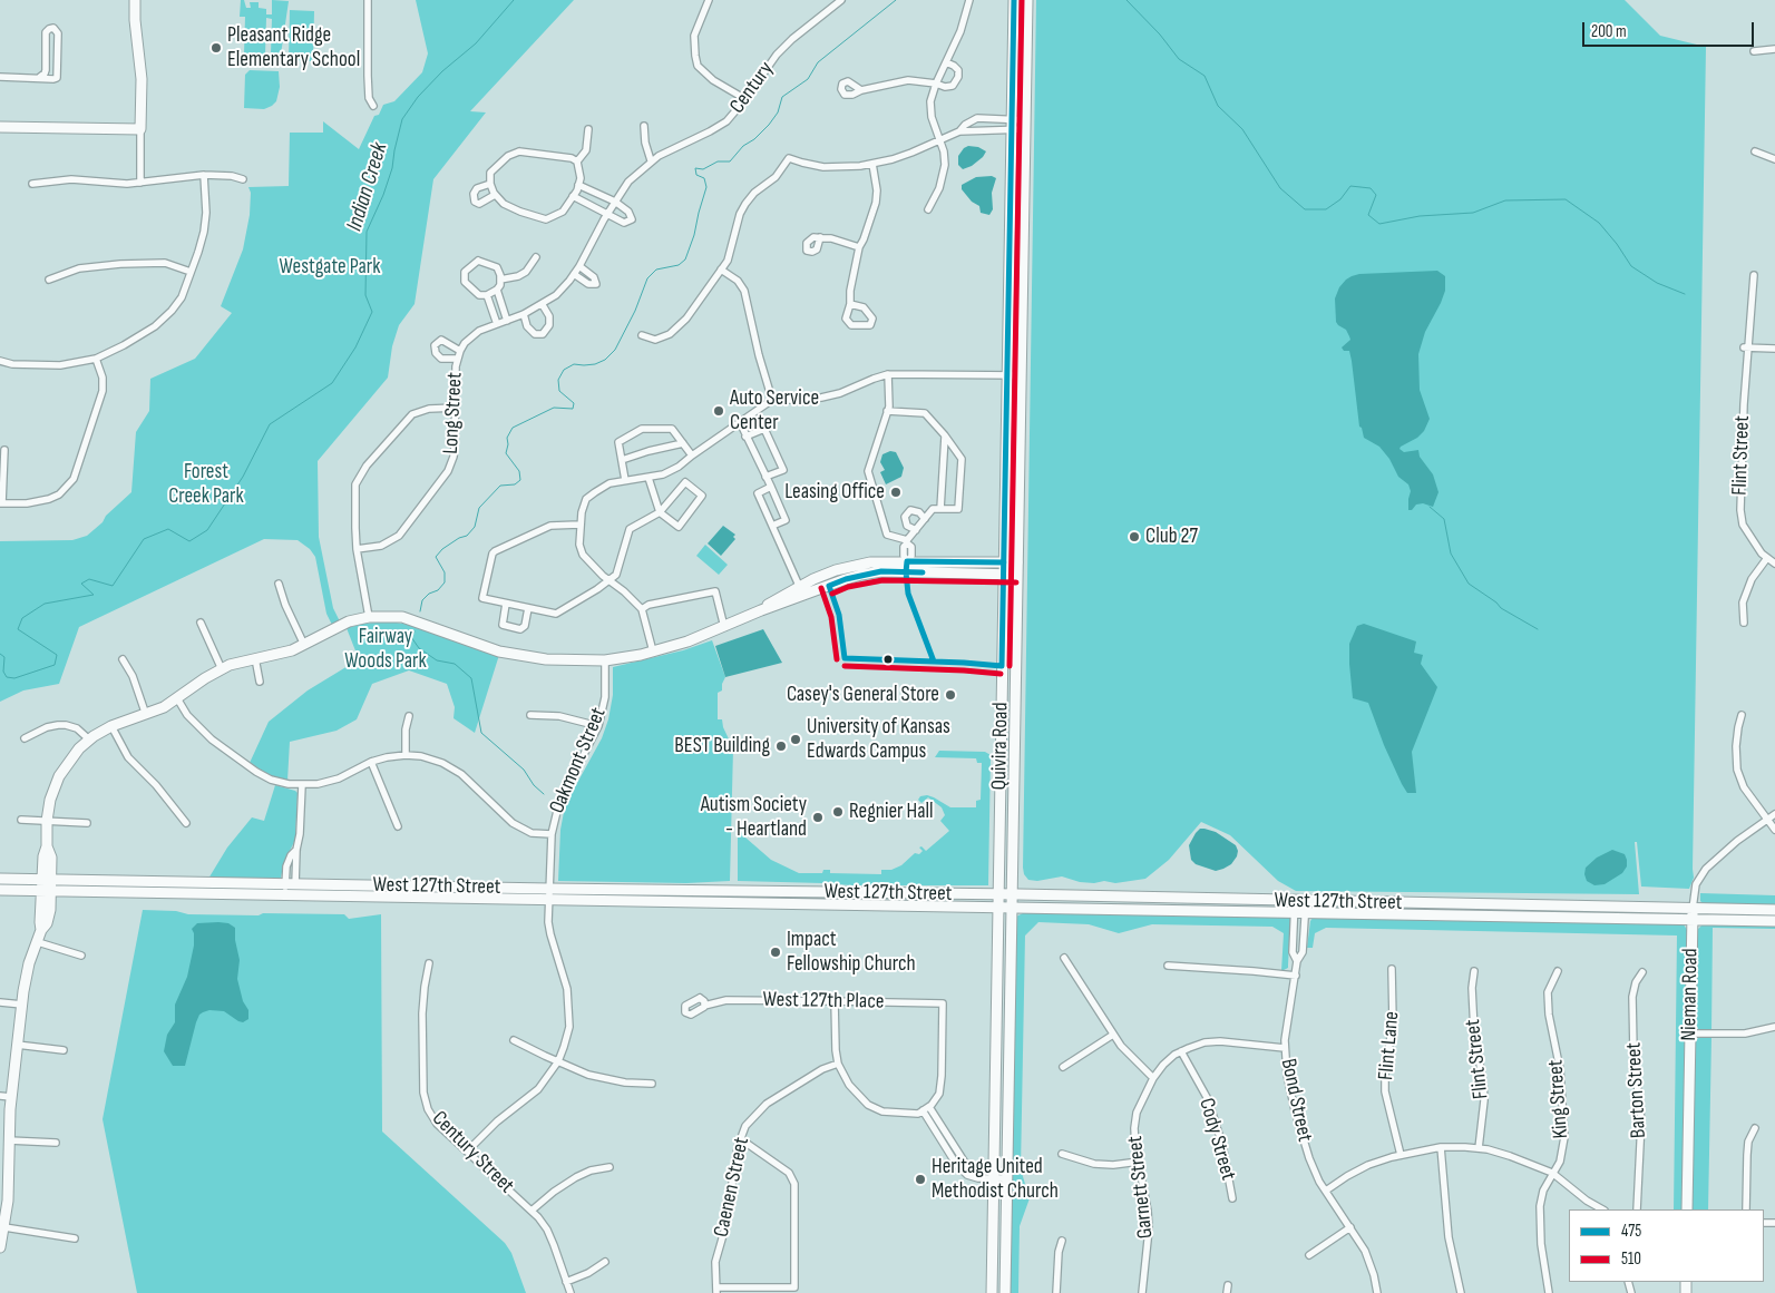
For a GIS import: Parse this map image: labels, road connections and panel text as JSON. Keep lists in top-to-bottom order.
{
  "streets": {
    "main road": ["Quivira Road", "West 127th Street", "Nieman Road"],
    "street": [
      "Century",
      "Long Street",
      "Flint Street",
      "Oakmont Street",
      "West 127th Place",
      "Flint Lane",
      "Barton Street",
      "King Street",
      "Bond Street",
      "Cody Street",
      "Century Street",
      "Caenen Street",
      "Garnett Street"
    ]
  },
  "crossings": [
    ["Century", "Long Street"],
    ["Quivira Road", "West 127th Street"],
    ["Oakmont Street", "West 127th Street"],
    ["Oakmont Street", "Century Street"],
    ["West 127th Street", "Nieman Road"],
    ["West 127th Street", "Bond Street"]
  ],
  "water": ["Indian Creek"],
  "parks": ["Westgate Park", "Forest Creek Park", "Fairway Woods Park"],
  "places": [
    "Pleasant Ridge Elementary School",
    "Auto Service Center",
    "Leasing Office",
    "Club 27",
    "Casey's General Store",
    "University of Kansas Edwards Campus",
    "BEST Building",
    "Regnier Hall",
    "Autism Society - Heartland",
    "Impact Fellowship Church",
    "Heritage United Methodist Church"
  ],
  "lines": ["transit line 475", "transit line 510"],
  "legend": ["475", "510"],
  "scale_bar": "200 m"
}
